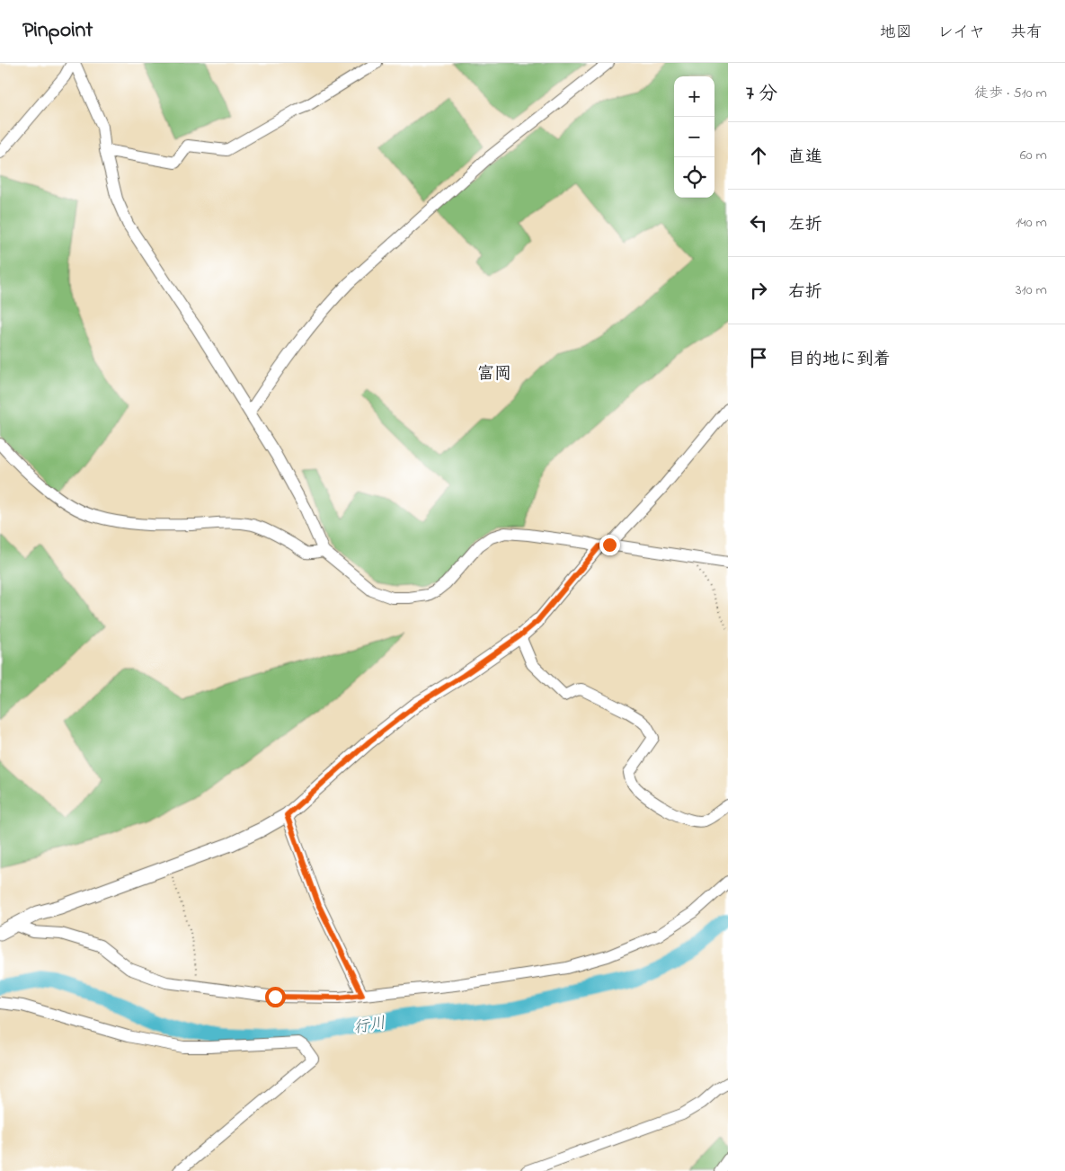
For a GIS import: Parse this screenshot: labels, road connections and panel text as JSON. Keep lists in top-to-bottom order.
{
  "districts": ["富岡"],
  "water": ["行川"],
  "page": {
    "header": "Pinpoint",
    "nav": ["地図", "レイヤ", "共有"],
    "heading": ["7 分", "徒歩 · 510 m"],
    "map_buttons": ["+", "−"],
    "list": [
      ["直進", "60 m"],
      ["左折", "140 m"],
      ["右折", "310 m"],
      "目的地に到着"
    ]
  }
}
